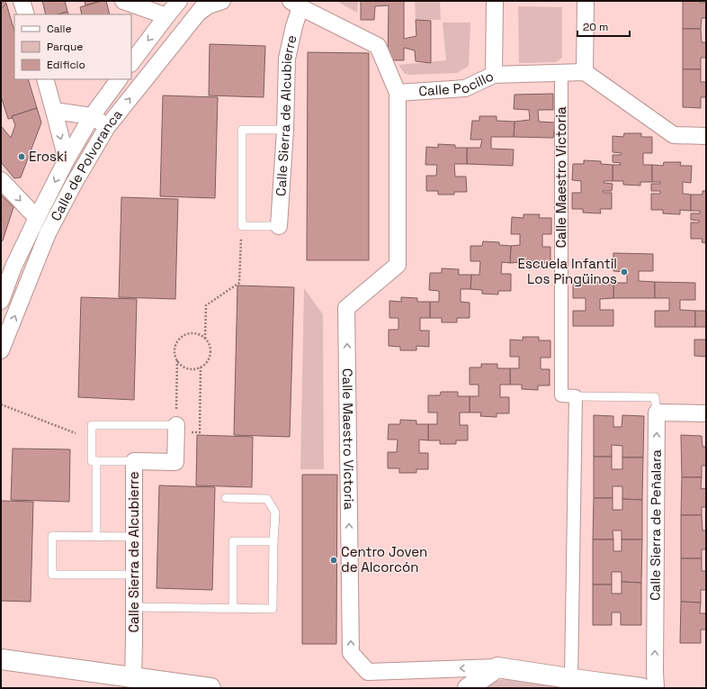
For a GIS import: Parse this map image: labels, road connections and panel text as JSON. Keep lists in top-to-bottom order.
{
  "streets": {
    "street": [
      "Calle Pocillo",
      "Calle Sierra de Alcubierre",
      "Calle de Polvoranca",
      "Calle Maestro Victoria",
      "Calle Sierra de Peñalara"
    ]
  },
  "crossings": [
    ["Calle Pocillo", "Calle Sierra de Alcubierre"],
    ["Calle Pocillo", "Calle Maestro Victoria"]
  ],
  "places": ["Eroski", "Escuela Infantil Los Pingüinos", "Centro Joven de Alcorcón"],
  "legend": ["Calle", "Parque", "Edificio"],
  "scale_bar": "20 m"
}
